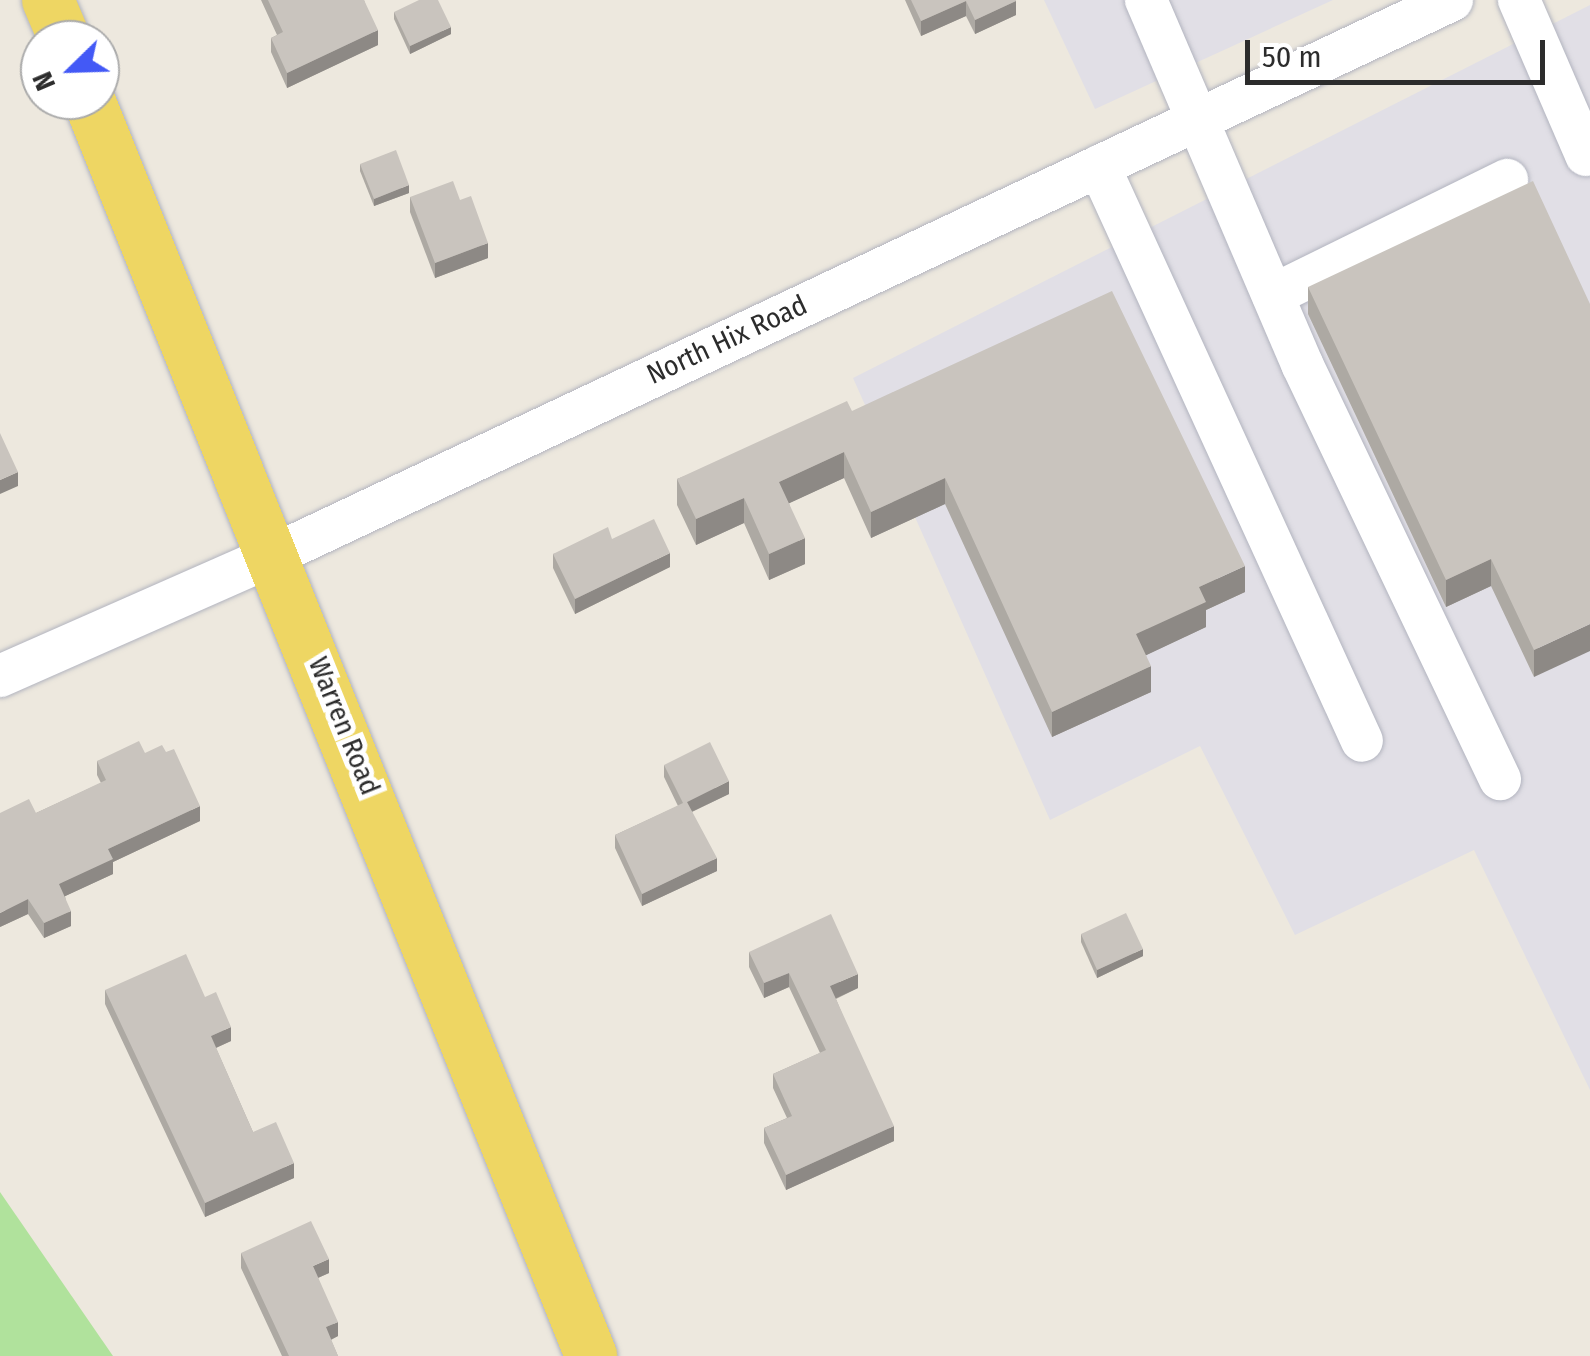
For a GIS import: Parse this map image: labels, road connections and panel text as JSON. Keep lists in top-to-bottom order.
{
  "streets": {
    "main road": ["Warren Road"],
    "street": ["North Hix Road"]
  },
  "crossings": [
    ["North Hix Road", "Warren Road"]
  ],
  "scale_bar": "50 m",
  "north": "bottom left"
}
